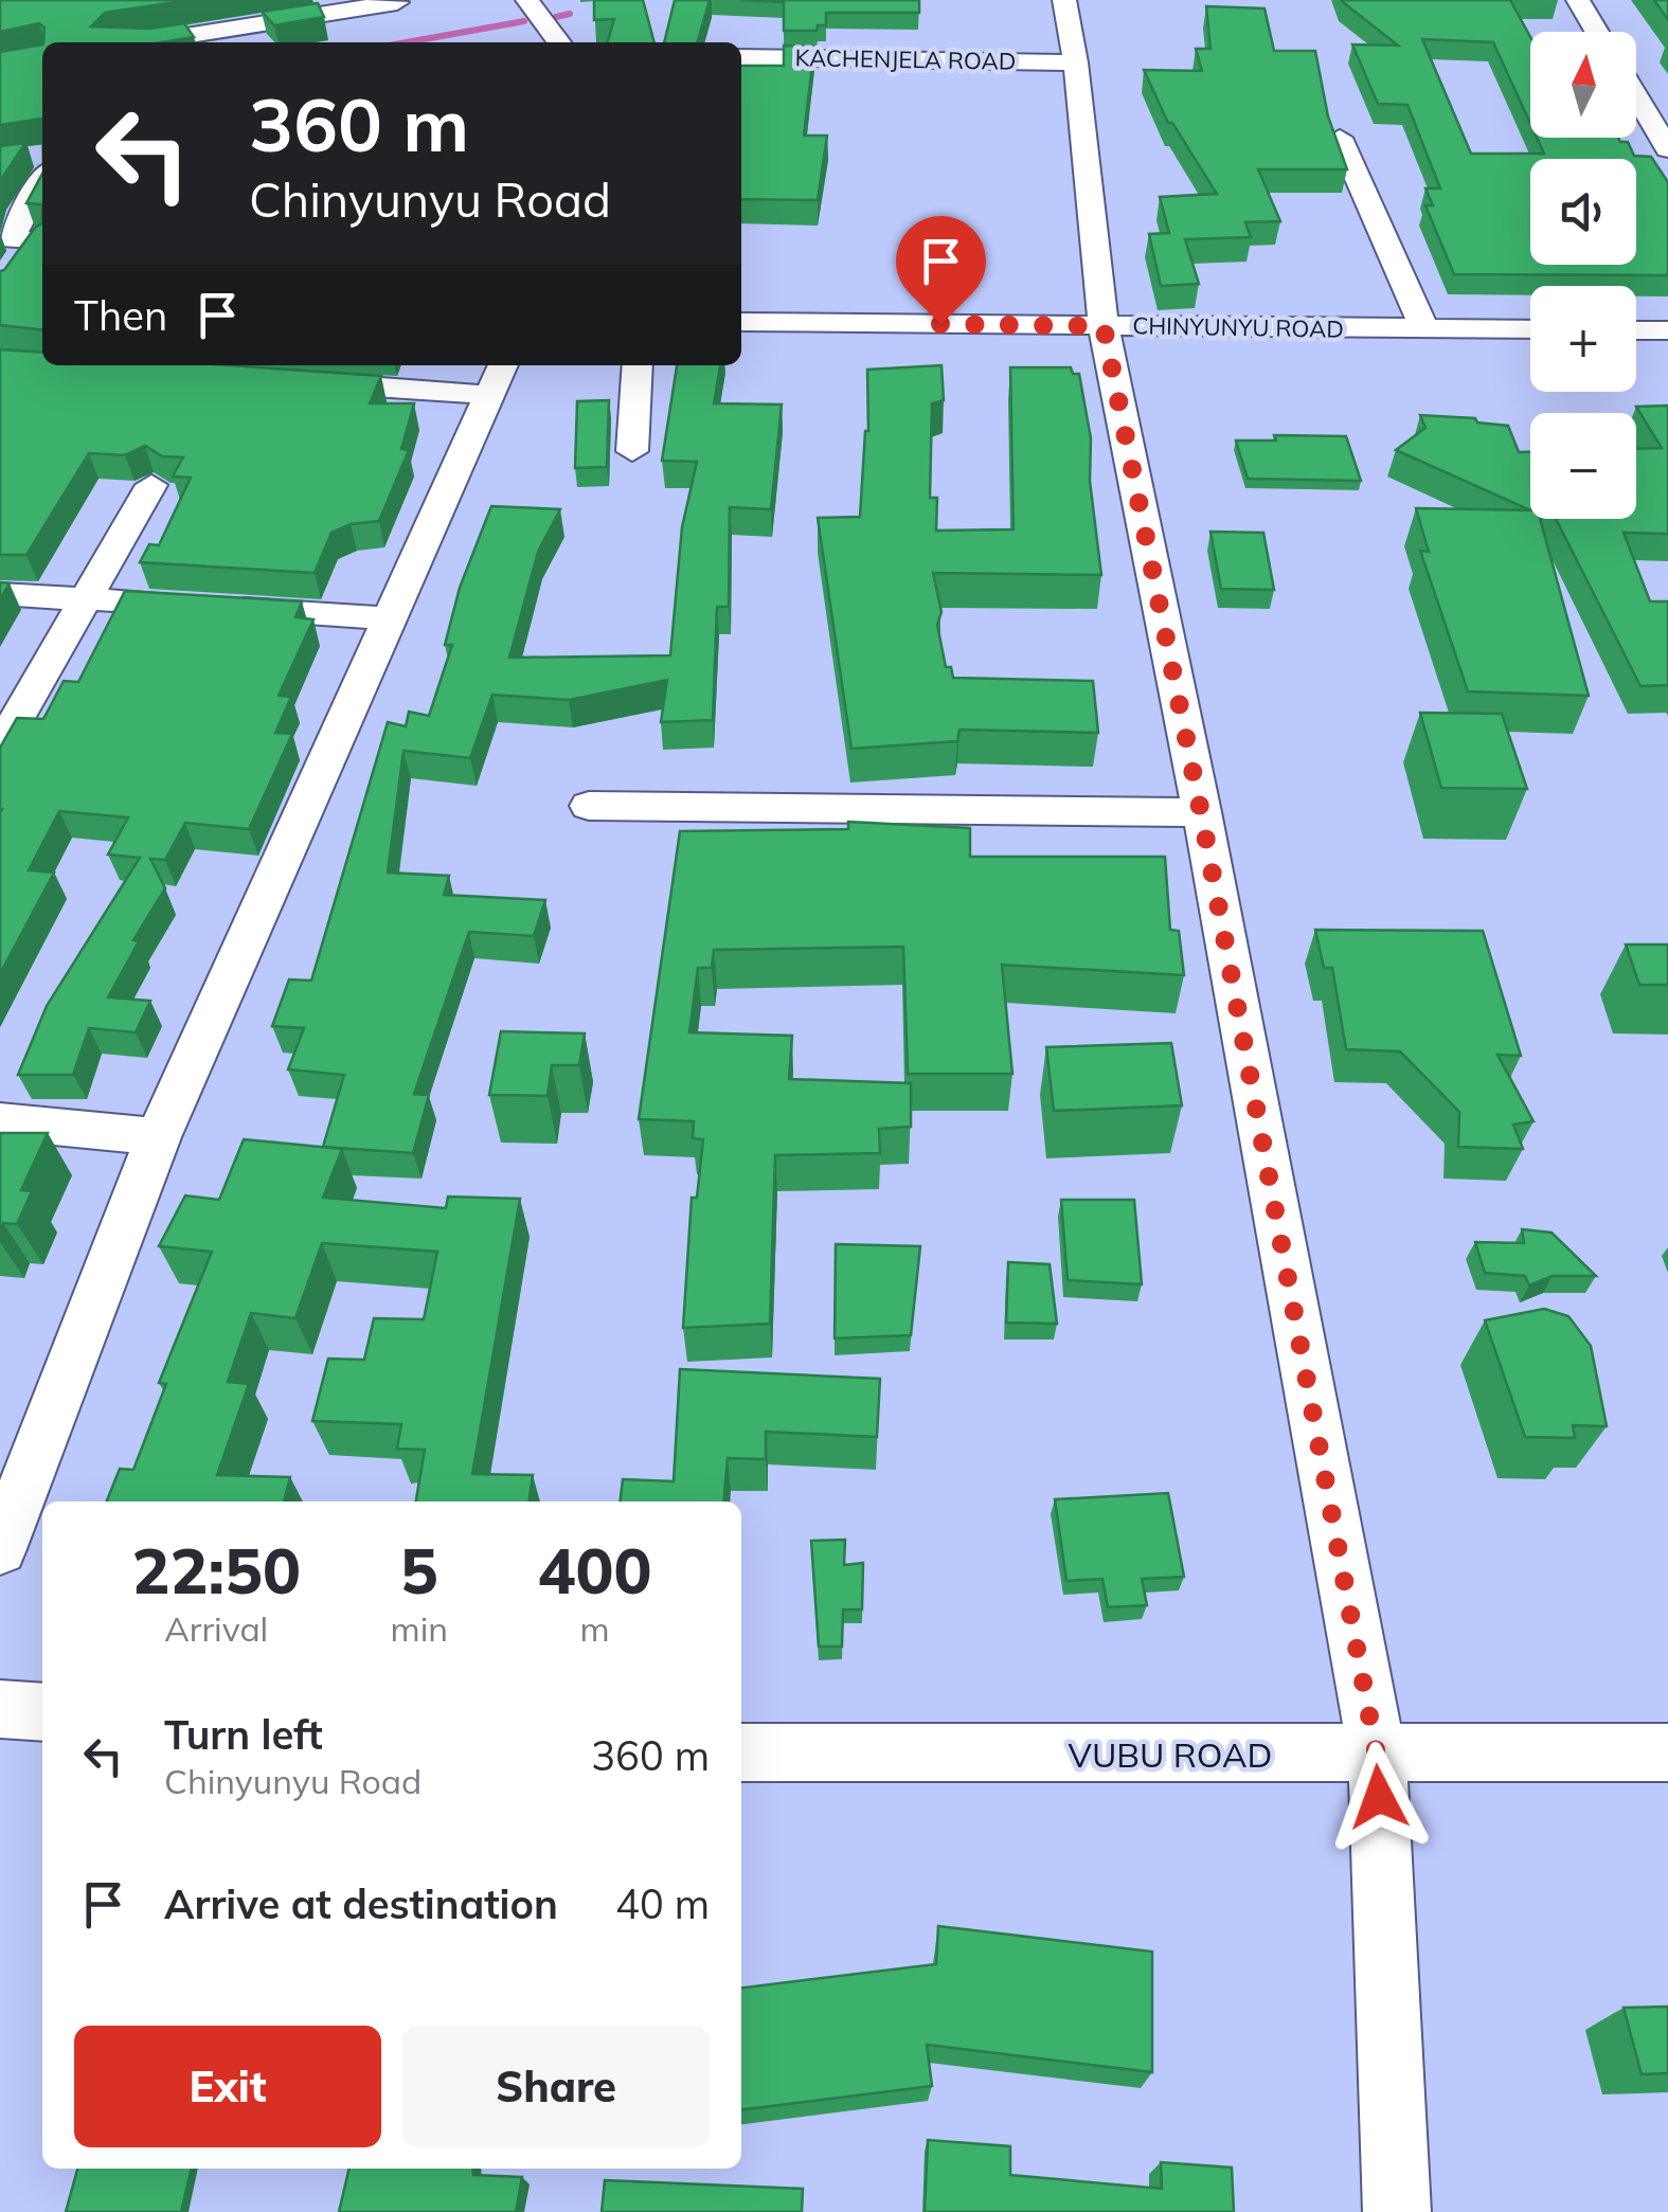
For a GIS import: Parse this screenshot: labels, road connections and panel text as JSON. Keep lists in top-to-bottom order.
{
  "streets": {
    "street": ["KACHENJELA ROAD", "CHINYUNYU ROAD", "VUBU ROAD"]
  },
  "north": "top",
  "page": {
    "map_buttons": ["+", "−"],
    "turn": ["360 m", "Chinyunyu Road"],
    "then": "Then",
    "eta": [
      "22:50",
      "Arrival",
      "5",
      "min",
      "400",
      "m"
    ],
    "list": [
      {
        "name": "Turn left",
        "note": "Chinyunyu Road",
        "value": "360 m"
      },
      {
        "name": "Arrive at destination",
        "value": "40 m"
      }
    ],
    "buttons": ["Exit", "Share"]
  }
}
